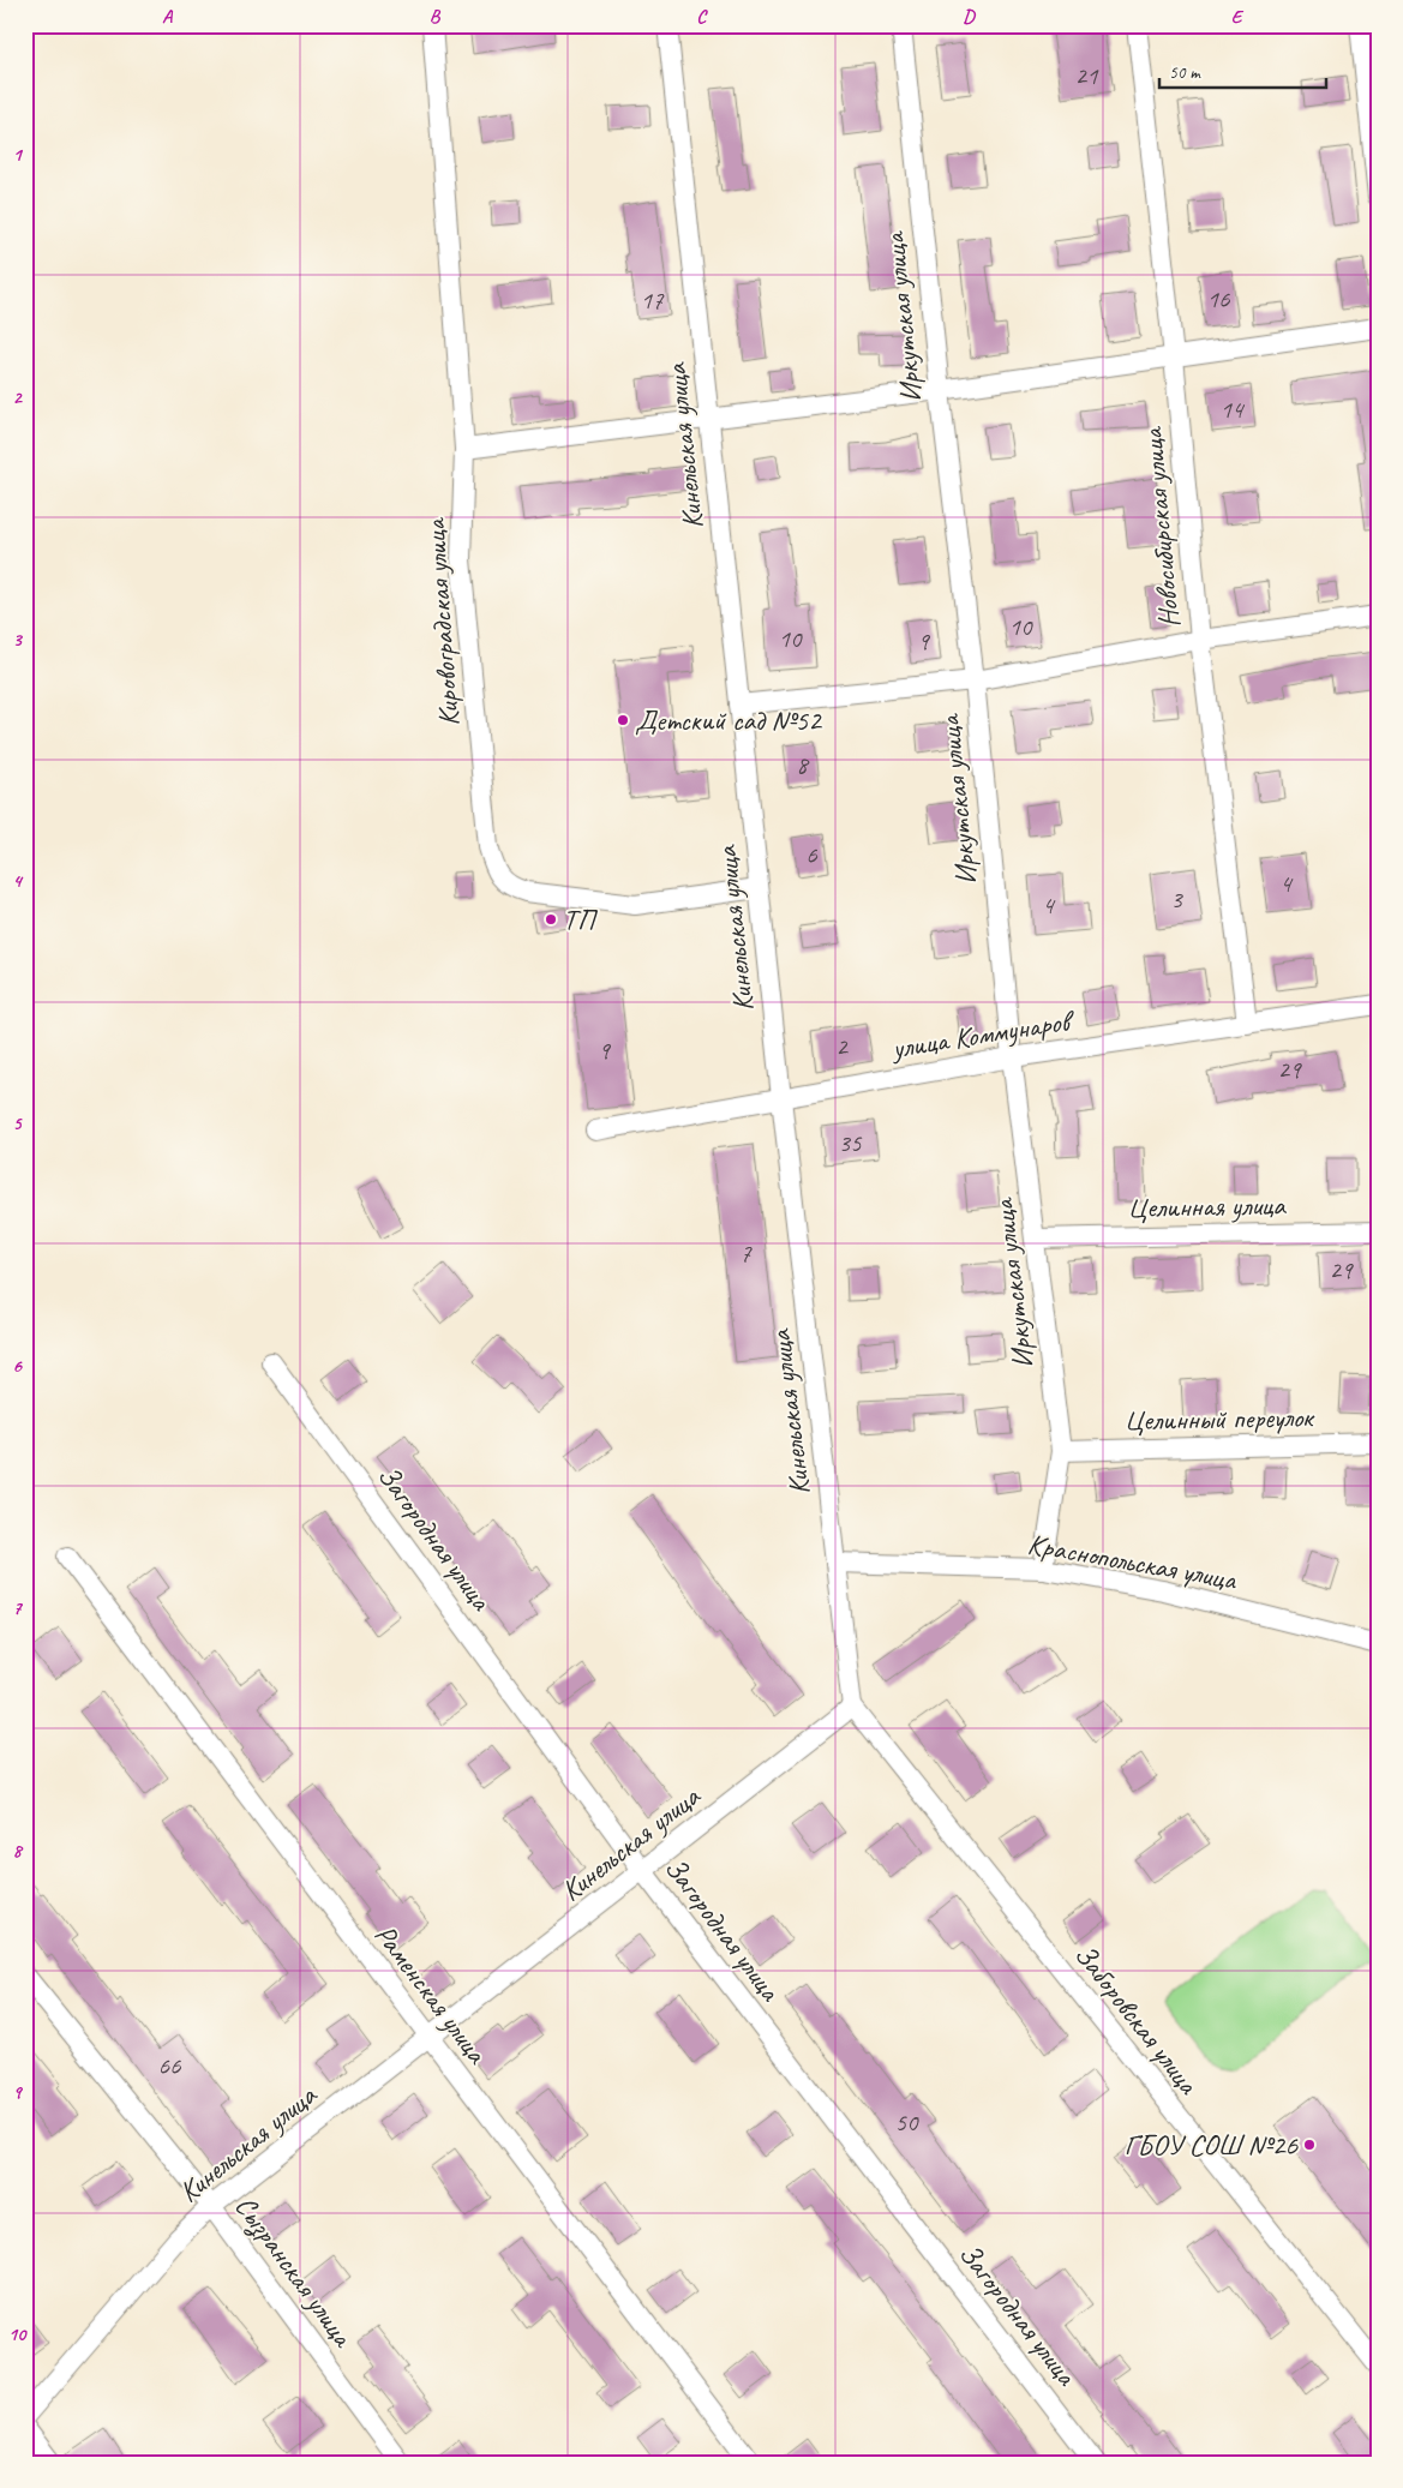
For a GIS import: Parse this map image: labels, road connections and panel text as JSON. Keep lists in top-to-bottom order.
{
  "streets": {
    "street": [
      "Иркутская улица",
      "Кинельская улица",
      "Новосибирская улица",
      "Кировоградская улица",
      "улица Коммунаров",
      "Целинная улица",
      "Целинный переулок",
      "Загородная улица",
      "Краснопольская улица",
      "Раменская улица",
      "Заборовская улица",
      "Сызранская улица"
    ]
  },
  "crossings": [
    ["Иркутская улица", "улица Коммунаров"],
    ["Иркутская улица", "Целинная улица"],
    ["Иркутская улица", "Целинный переулок"],
    ["Иркутская улица", "Краснопольская улица"],
    ["Кинельская улица", "Кировоградская улица"],
    ["Кинельская улица", "улица Коммунаров"],
    ["Кинельская улица", "Загородная улица"],
    ["Кинельская улица", "Краснопольская улица"],
    ["Кинельская улица", "Раменская улица"],
    ["Кинельская улица", "Заборовская улица"],
    ["Кинельская улица", "Сызранская улица"],
    ["Новосибирская улица", "улица Коммунаров"]
  ],
  "places": ["Детский сад №52", "ТП", "ГБОУ СОШ №26"],
  "house_numbers": [
    "21",
    "16",
    "17",
    "14",
    "10",
    "10",
    "9",
    "8",
    "6",
    "4",
    "3",
    "4",
    "2",
    "9",
    "29",
    "35",
    "7",
    "29",
    "66",
    "50"
  ],
  "scale_bar": "50 m",
  "grid": {
    "columns": [
      "A",
      "B",
      "C",
      "D",
      "E"
    ],
    "rows": [
      "1",
      "2",
      "3",
      "4",
      "5",
      "6",
      "7",
      "8",
      "9",
      "10"
    ]
  }
}
